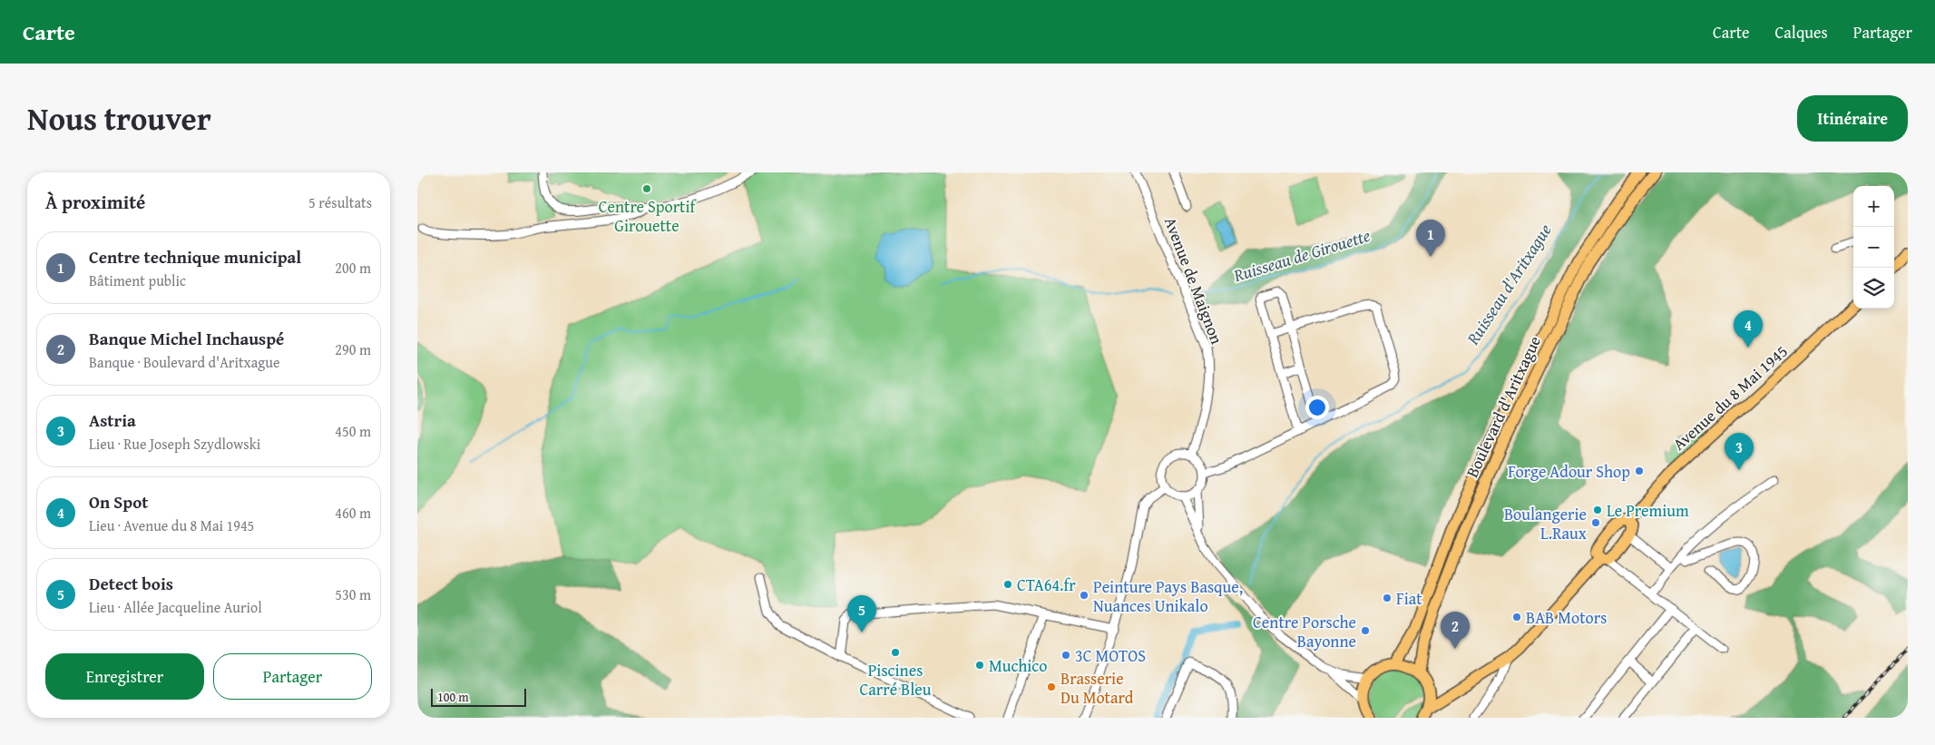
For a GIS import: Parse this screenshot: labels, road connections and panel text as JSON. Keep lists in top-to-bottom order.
{
  "streets": {
    "main road": ["Avenue du 8 Mai 1945", "Boulevard d'Aritxague"],
    "street": ["Avenue de Maignon"]
  },
  "water": ["Ruisseau de Girouette", "Ruisseau d'Aritxague"],
  "places": [
    "Centre Sportif Girouette",
    "Forge Adour Shop",
    "Le Premium",
    "Boulangerie L.Raux",
    "CTA64.fr",
    "Peinture Pays Basque, Nuances Unikalo",
    "Fiat",
    "BAB Motors",
    "Centre Porsche Bayonne",
    "Piscines Carré Bleu",
    "3C MOTOS",
    "Muchico",
    "Brasserie Du Motard"
  ],
  "scale_bar": "100 m",
  "page": {
    "header": "Carte",
    "nav": ["Carte", "Calques", "Partager"],
    "title": "Nous trouver",
    "buttons": [
      "Itinéraire",
      ["Enregistrer", "Partager"]
    ],
    "heading": ["À proximité", "5 résultats"],
    "map_buttons": ["+", "−"],
    "pins": [
      "1",
      "4",
      "3",
      "5",
      "2"
    ],
    "list": [
      {
        "mark": "1",
        "name": "Centre technique municipal",
        "note": "Bâtiment public",
        "value": "200 m"
      },
      {
        "mark": "2",
        "name": "Banque Michel Inchauspé",
        "note": "Banque · Boulevard d'Aritxague",
        "value": "290 m"
      },
      {
        "mark": "3",
        "name": "Astria",
        "note": "Lieu · Rue Joseph Szydlowski",
        "value": "450 m"
      },
      {
        "mark": "4",
        "name": "On Spot",
        "note": "Lieu · Avenue du 8 Mai 1945",
        "value": "460 m"
      },
      {
        "mark": "5",
        "name": "Detect bois",
        "note": "Lieu · Allée Jacqueline Auriol",
        "value": "530 m"
      }
    ],
    "scale": "100 m"
  }
}
